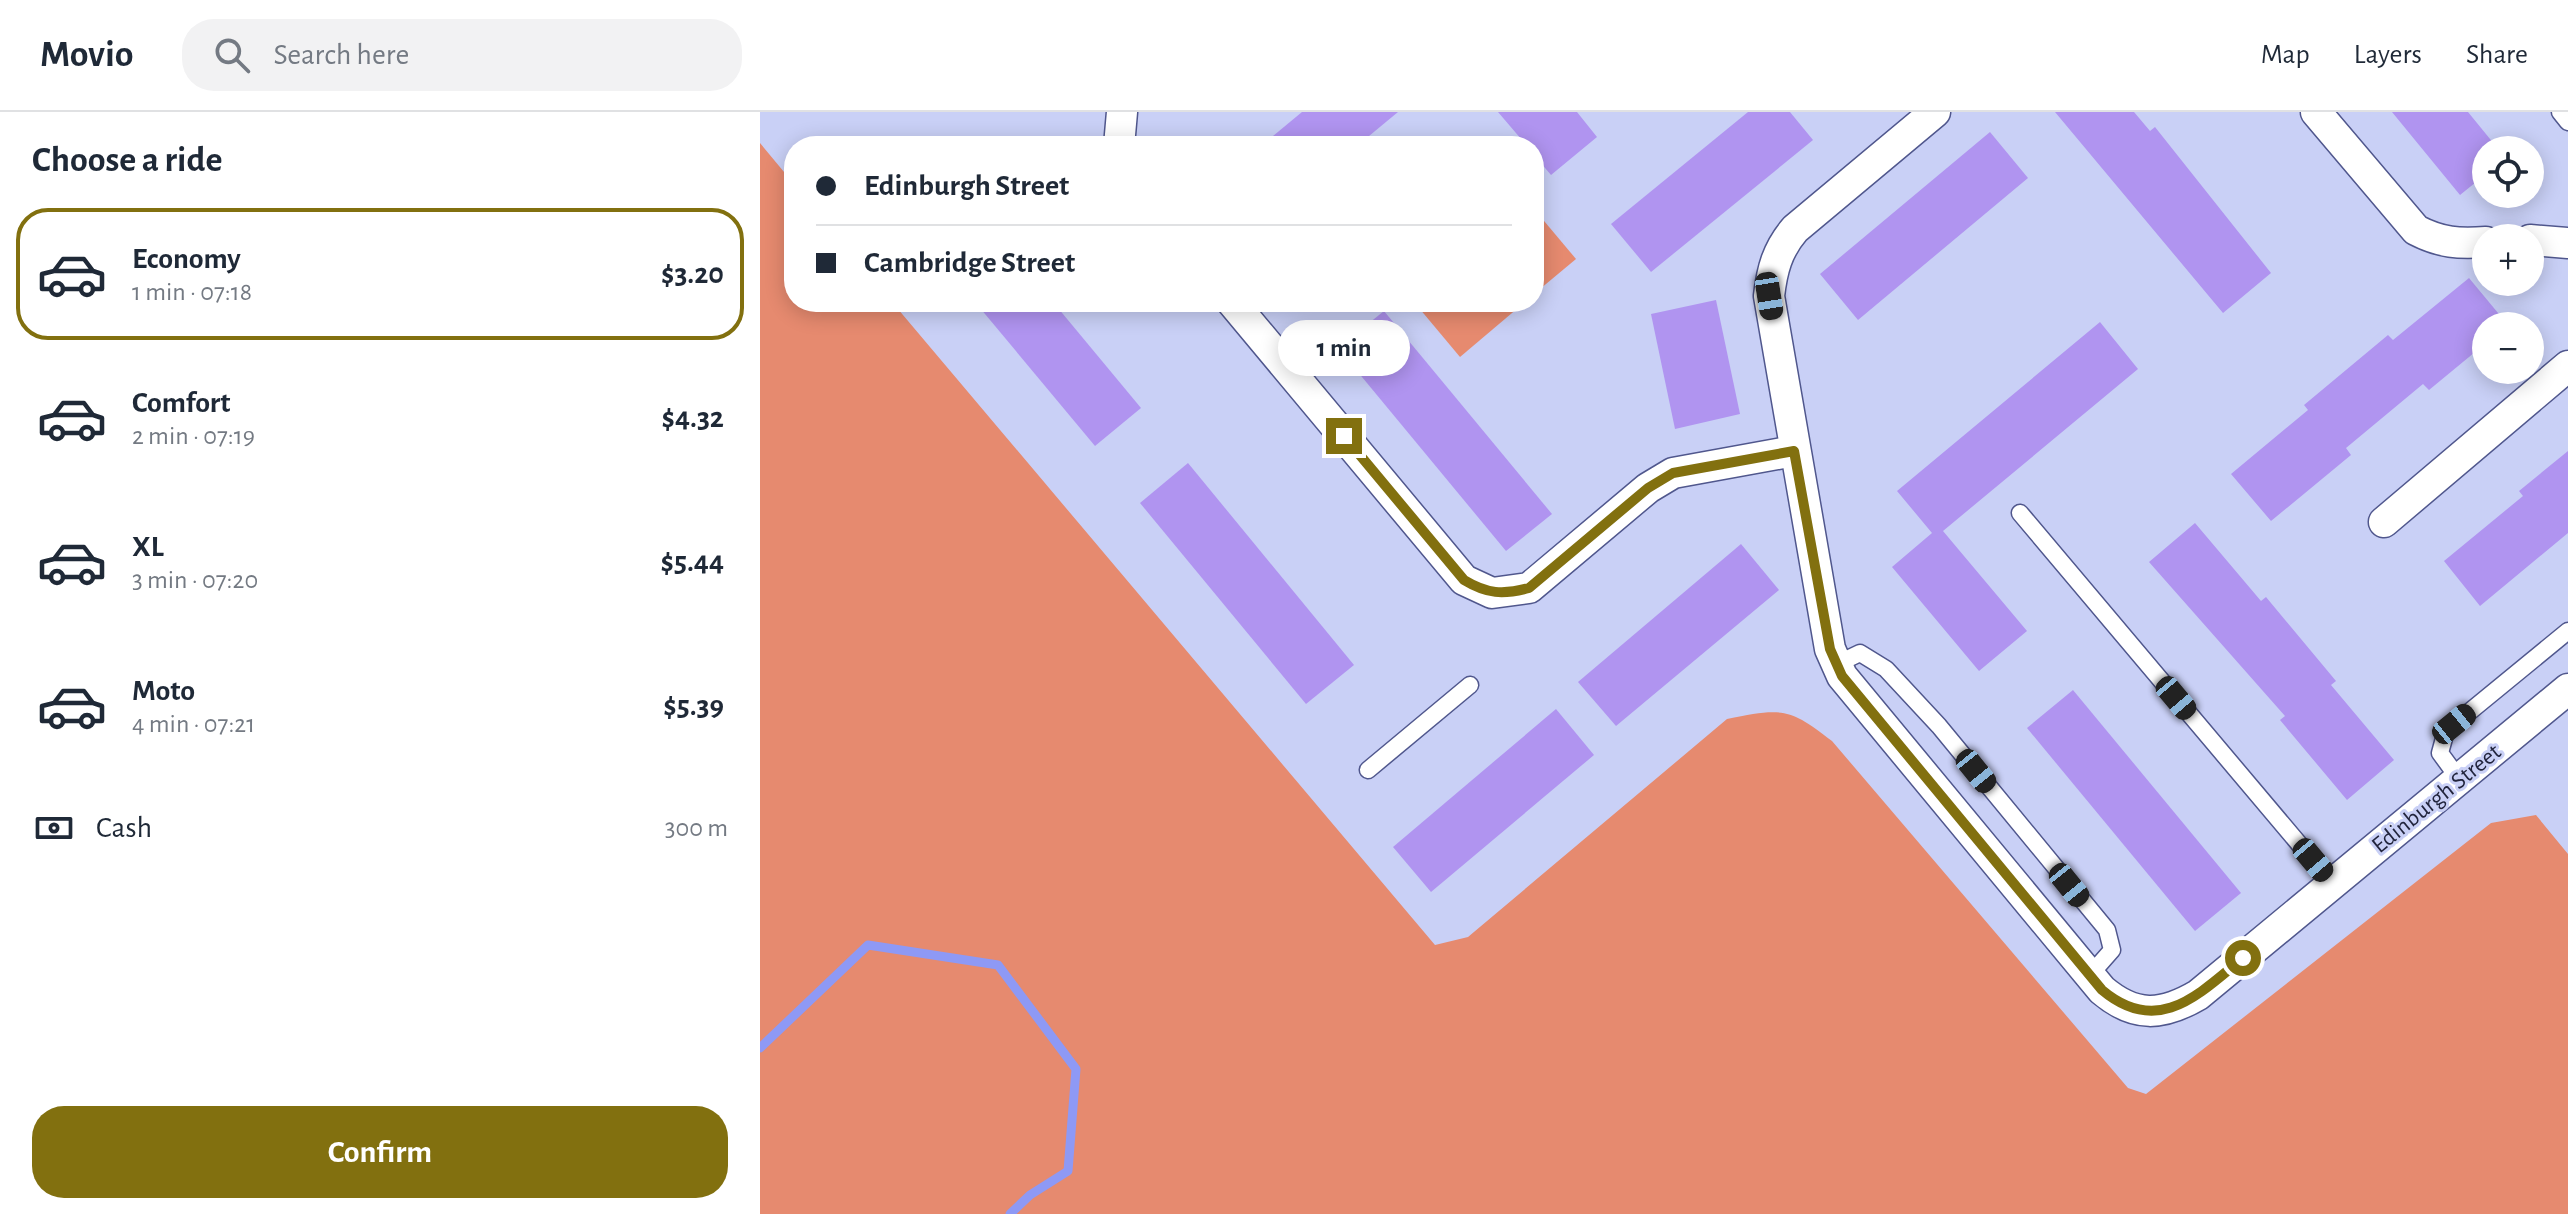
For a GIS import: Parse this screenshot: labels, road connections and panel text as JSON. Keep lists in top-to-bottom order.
{
  "streets": {
    "street": ["Edinburgh Street"]
  },
  "page": {
    "header": "Movio",
    "search": "Search here",
    "nav": ["Map", "Layers", "Share"],
    "heading": "Choose a ride",
    "map_buttons": ["+", "−"],
    "banner": ["Edinburgh Street", "Cambridge Street"],
    "list": [
      {
        "name": "Economy",
        "note": "1 min · 07:18",
        "value": "$3.20"
      },
      {
        "name": "Comfort",
        "note": "2 min · 07:19",
        "value": "$4.32"
      },
      {
        "name": "XL",
        "note": "3 min · 07:20",
        "value": "$5.44"
      },
      {
        "name": "Moto",
        "note": "4 min · 07:21",
        "value": "$5.39"
      }
    ],
    "bubble": "1 min",
    "pay": ["Cash", "300 m"],
    "buttons": "Confirm"
  }
}
